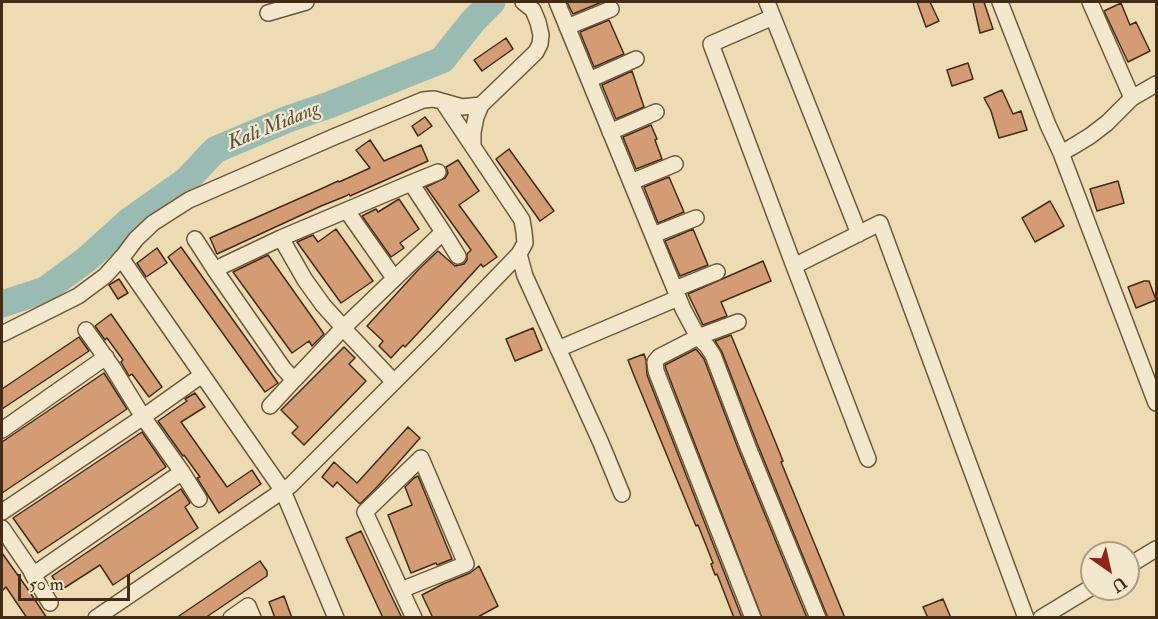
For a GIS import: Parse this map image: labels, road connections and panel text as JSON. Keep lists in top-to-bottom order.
{
  "water": ["Kali Midang"],
  "scale_bar": "50 m",
  "north": "bottom right"
}
